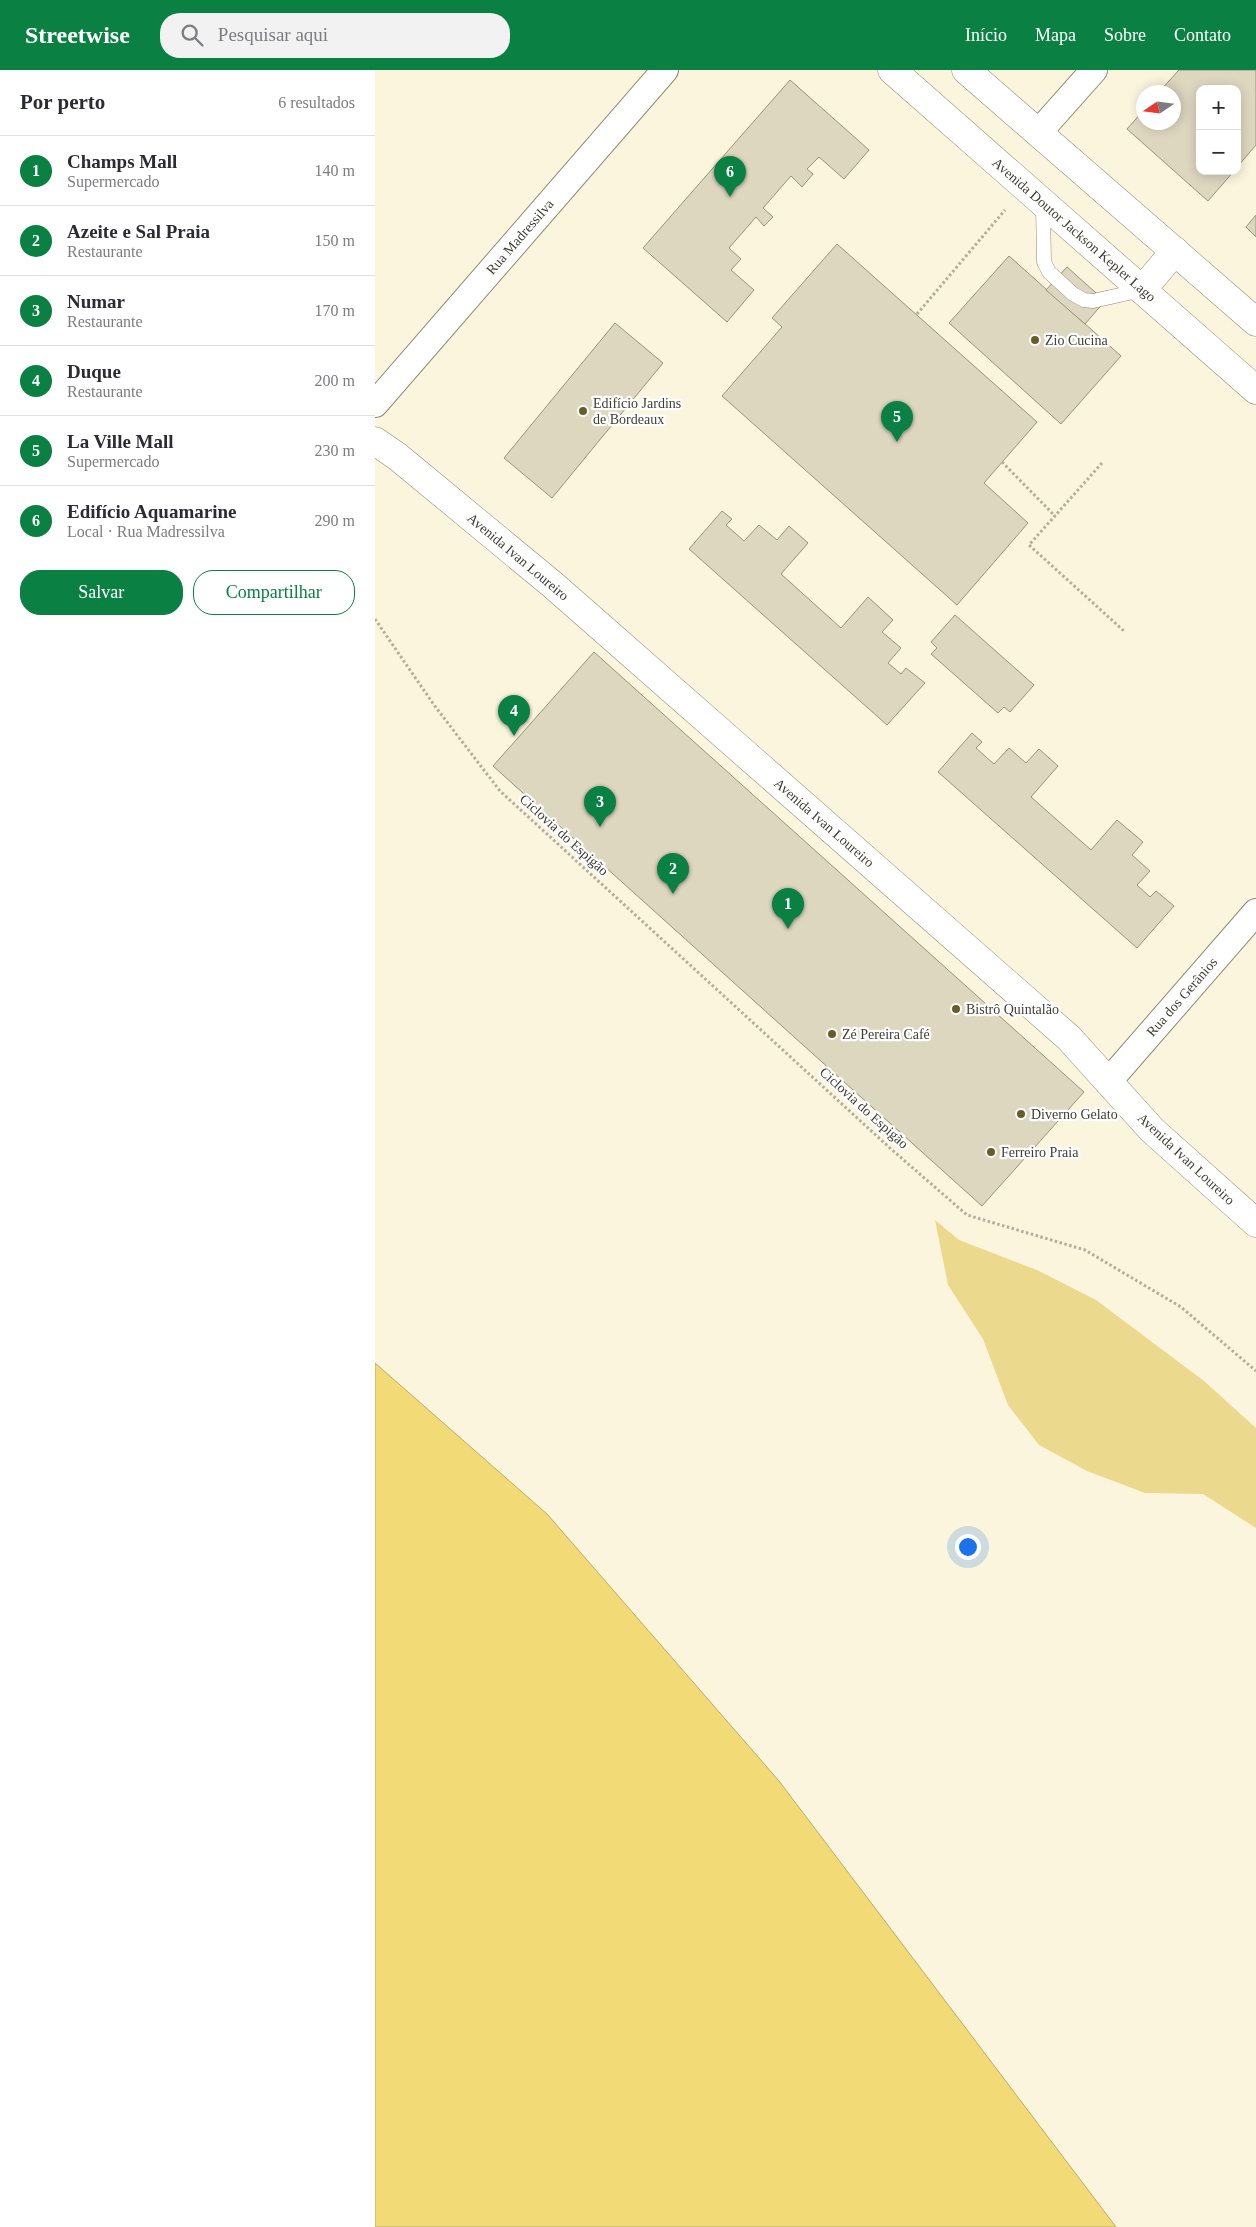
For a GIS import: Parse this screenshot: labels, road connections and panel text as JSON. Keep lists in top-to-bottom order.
{
  "streets": {
    "street": [
      "Avenida Doutor Jackson Kepler Lago",
      "Rua Madressilva",
      "Avenida Ivan Loureiro",
      "Rua dos Gerânios"
    ],
    "path": ["Ciclovia do Espigão"]
  },
  "crossings": [
    ["Avenida Ivan Loureiro", "Rua dos Gerânios"]
  ],
  "places": [
    "Zio Cucina",
    "Edifício Jardins de Bordeaux",
    "Bistrô Quintalão",
    "Zé Pereira Café",
    "Diverno Gelato",
    "Ferreiro Praia"
  ],
  "north": "left",
  "page": {
    "header": "Streetwise",
    "search": "Pesquisar aqui",
    "nav": [
      "Início",
      "Mapa",
      "Sobre",
      "Contato"
    ],
    "heading": ["Por perto", "6 resultados"],
    "map_buttons": ["+", "−"],
    "list": [
      {
        "mark": "1",
        "name": "Champs Mall",
        "note": "Supermercado",
        "value": "140 m"
      },
      {
        "mark": "2",
        "name": "Azeite e Sal Praia",
        "note": "Restaurante",
        "value": "150 m"
      },
      {
        "mark": "3",
        "name": "Numar",
        "note": "Restaurante",
        "value": "170 m"
      },
      {
        "mark": "4",
        "name": "Duque",
        "note": "Restaurante",
        "value": "200 m"
      },
      {
        "mark": "5",
        "name": "La Ville Mall",
        "note": "Supermercado",
        "value": "230 m"
      },
      {
        "mark": "6",
        "name": "Edifício Aquamarine",
        "note": "Local · Rua Madressilva",
        "value": "290 m"
      }
    ],
    "pins": [
      "6",
      "5",
      "4",
      "3",
      "2",
      "1"
    ],
    "buttons": ["Salvar", "Compartilhar"]
  }
}
